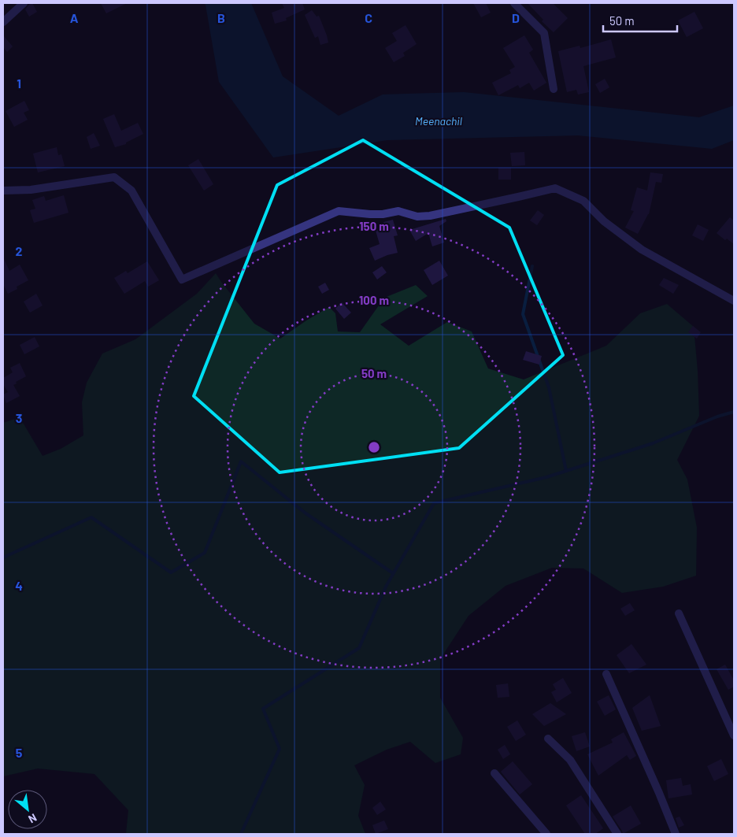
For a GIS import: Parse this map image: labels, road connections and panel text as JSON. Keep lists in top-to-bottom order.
{
  "water": ["Meenachil"],
  "scale_bar": "50 m",
  "north": "bottom right",
  "grid": {
    "columns": [
      "A",
      "B",
      "C",
      "D"
    ],
    "rows": [
      "1",
      "2",
      "3",
      "4",
      "5"
    ]
  },
  "rings": ["150 m", "100 m", "50 m"]
}
